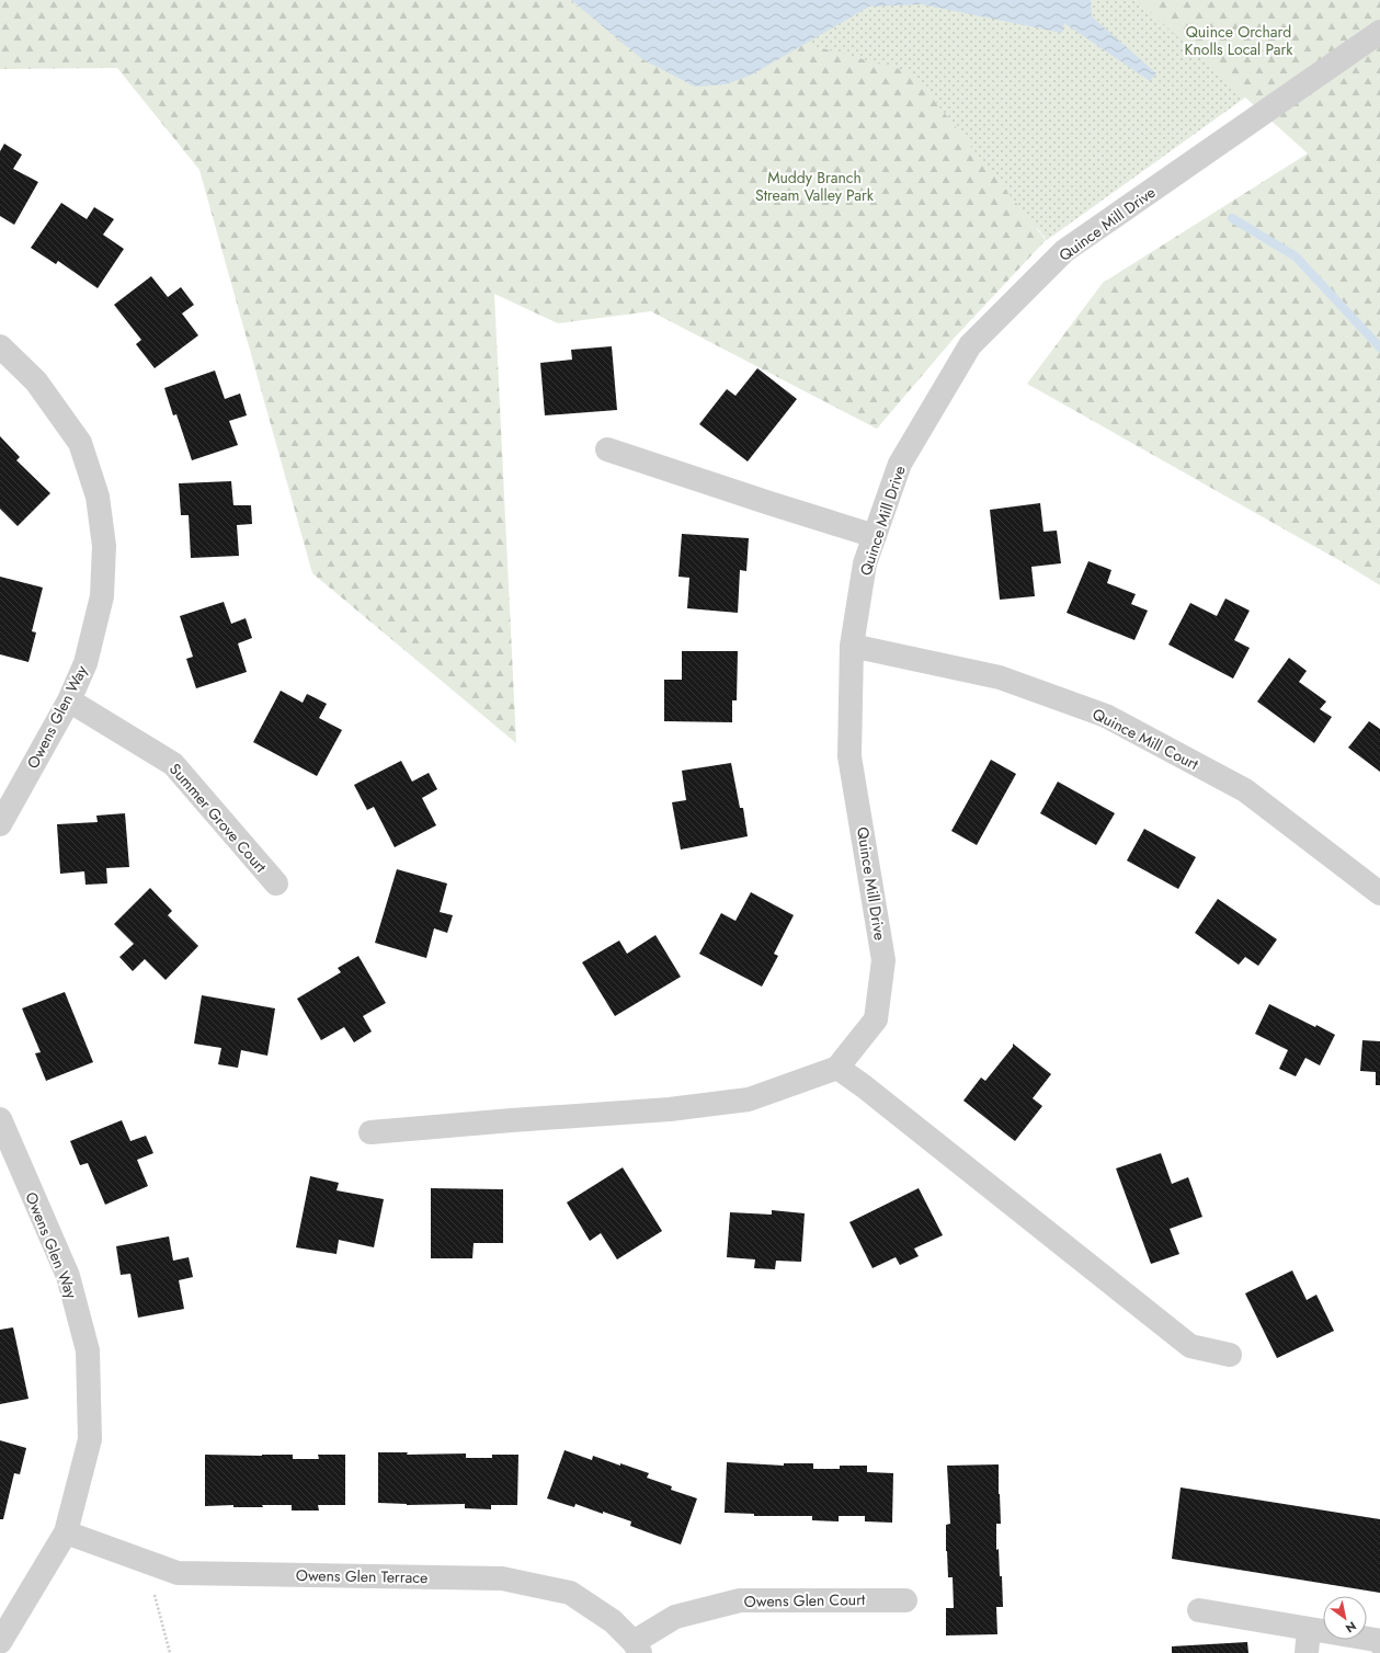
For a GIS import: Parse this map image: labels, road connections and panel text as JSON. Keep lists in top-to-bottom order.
{
  "streets": {
    "street": [
      "Quince Mill Drive",
      "Owens Glen Way",
      "Quince Mill Court",
      "Summer Grove Court",
      "Owens Glen Terrace",
      "Owens Glen Court"
    ]
  },
  "crossings": [
    ["Quince Mill Drive", "Quince Mill Court"],
    ["Owens Glen Way", "Summer Grove Court"],
    ["Owens Glen Way", "Owens Glen Terrace"],
    ["Owens Glen Terrace", "Owens Glen Court"]
  ],
  "parks": ["Quince Orchard Knolls Local Park", "Muddy Branch Stream Valley Park"],
  "north": "bottom right"
}
